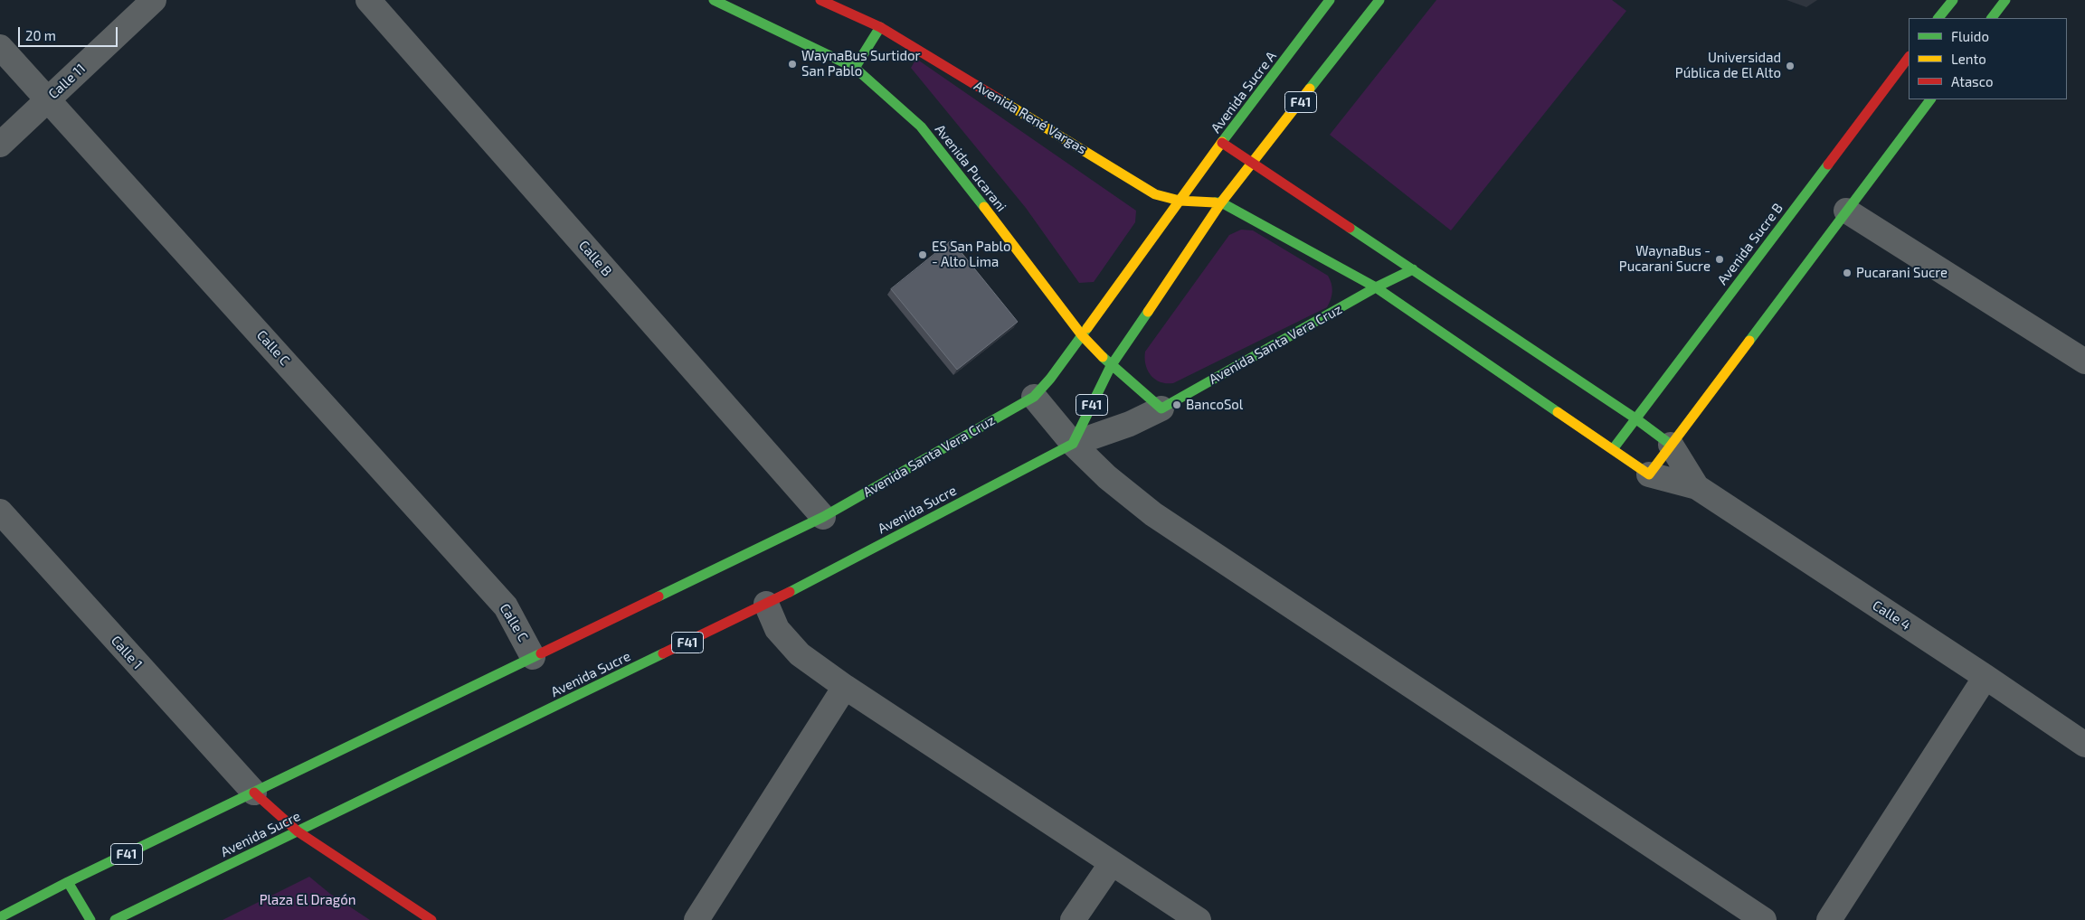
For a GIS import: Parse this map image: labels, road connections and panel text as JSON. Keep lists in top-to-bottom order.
{
  "streets": {
    "main road": [
      "Avenida Sucre A",
      "F41",
      "Avenida René Vargas",
      "Avenida Pucarani",
      "Avenida Sucre B",
      "Avenida Santa Vera Cruz",
      "Avenida Sucre"
    ],
    "street": [
      "Calle 11",
      "Calle B",
      "Calle C",
      "Calle 4",
      "Calle 1"
    ]
  },
  "crossings": [
    ["Calle 11", "Calle C"],
    ["Avenida Sucre A", "Avenida René Vargas"],
    ["Avenida Sucre A", "Avenida Santa Vera Cruz"],
    ["F41", "Avenida René Vargas"],
    ["F41", "Avenida Pucarani"],
    ["F41", "Calle B"],
    ["F41", "Avenida Santa Vera Cruz"],
    ["F41", "Calle C"],
    ["F41", "Avenida Sucre"],
    ["F41", "Calle 1"],
    ["Avenida René Vargas", "Avenida Santa Vera Cruz"],
    ["Avenida Pucarani", "Avenida Santa Vera Cruz"],
    ["Calle B", "Avenida Santa Vera Cruz"],
    ["Avenida Santa Vera Cruz", "Avenida Sucre"]
  ],
  "parks": ["Plaza El Dragón"],
  "places": [
    "WaynaBus Surtidor San Pablo",
    "Universidad Pública de El Alto",
    "ES San Pablo - Alto Lima",
    "WaynaBus - Pucarani Sucre",
    "Pucarani Sucre",
    "BancoSol"
  ],
  "legend": ["Fluido", "Lento", "Atasco"],
  "scale_bar": "20 m"
}
